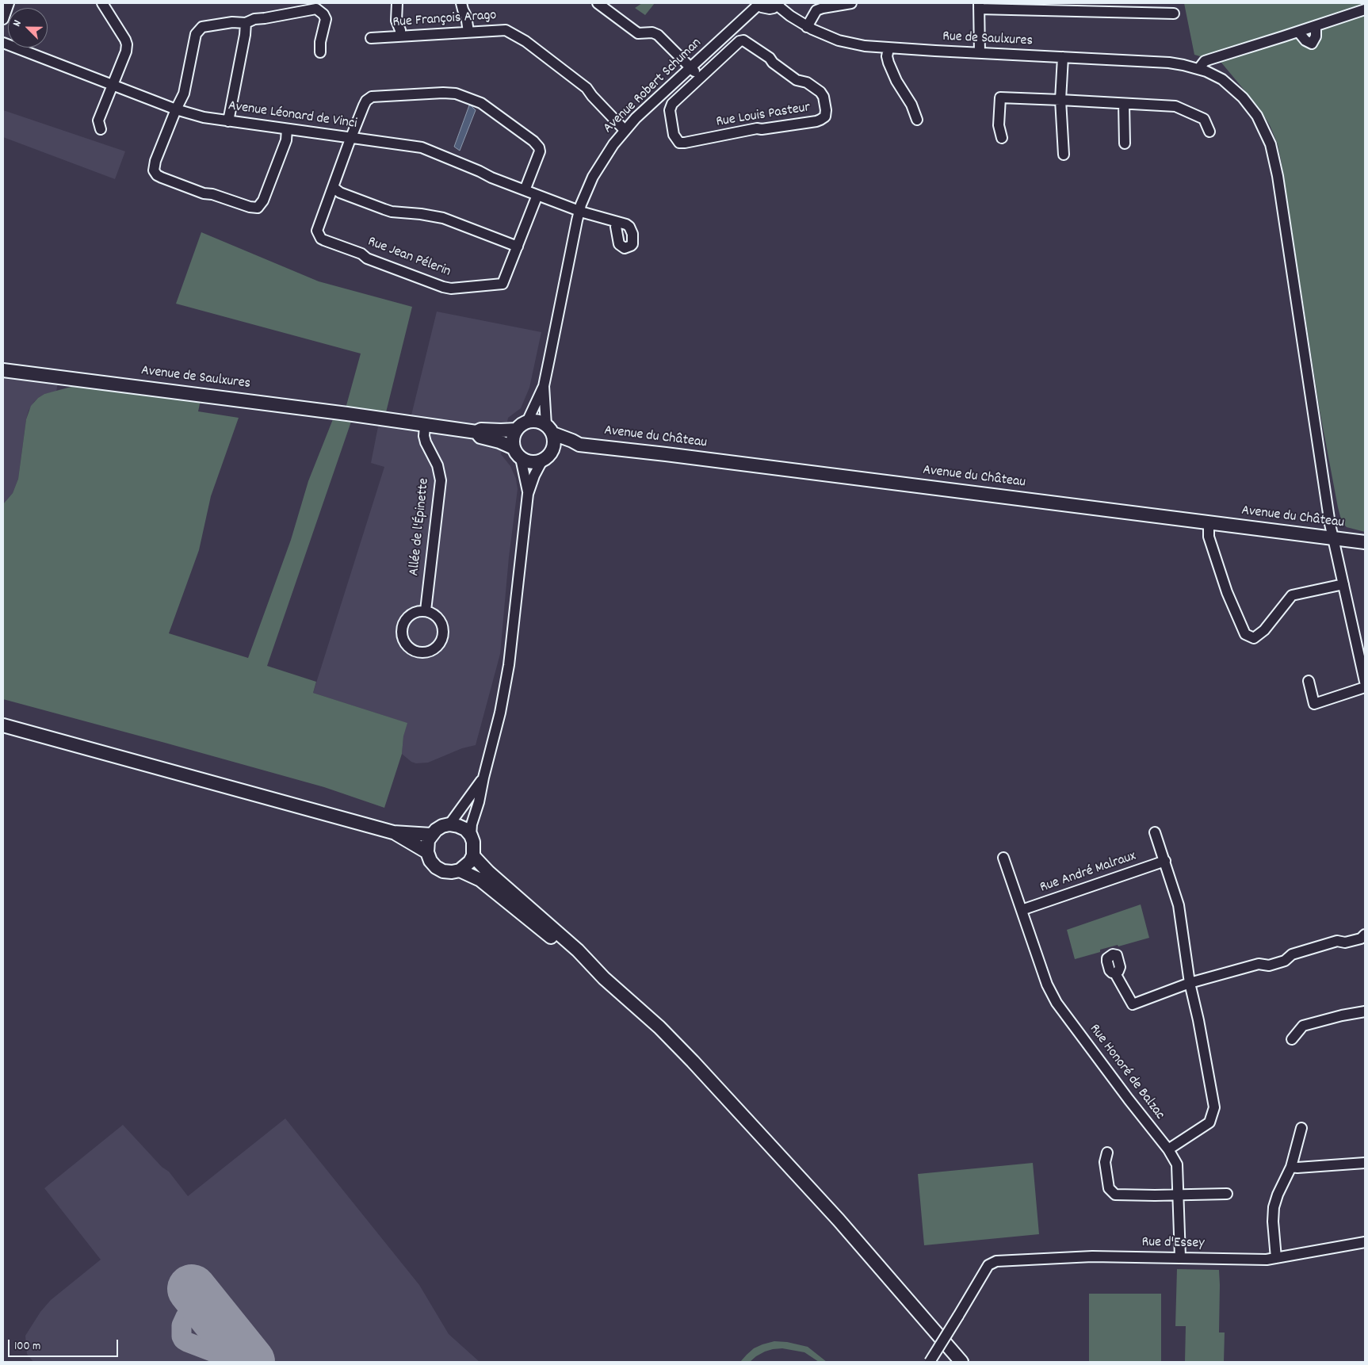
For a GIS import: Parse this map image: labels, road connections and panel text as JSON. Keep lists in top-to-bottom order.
{
  "streets": {
    "main road": ["Avenue de Saulxures", "Avenue du Château"],
    "street": [
      "Rue François Arago",
      "Rue de Saulxures",
      "Avenue Robert Schuman",
      "Avenue Léonard de Vinci",
      "Rue Louis Pasteur",
      "Rue Jean Pélerin",
      "Allée de l'Épinette",
      "Rue André Malraux",
      "Rue Honoré de Balzac",
      "Rue d'Essey"
    ]
  },
  "crossings": [
    ["Rue François Arago", "Avenue Robert Schuman"],
    ["Rue de Saulxures", "Avenue du Château"],
    ["Avenue Robert Schuman", "Avenue Léonard de Vinci"],
    ["Avenue Robert Schuman", "Avenue du Château"],
    ["Avenue Léonard de Vinci", "Rue Jean Pélerin"],
    ["Avenue de Saulxures", "Allée de l'Épinette"],
    ["Rue André Malraux", "Rue Honoré de Balzac"],
    ["Rue Honoré de Balzac", "Rue d'Essey"]
  ],
  "scale_bar": "100 m",
  "north": "top left"
}
